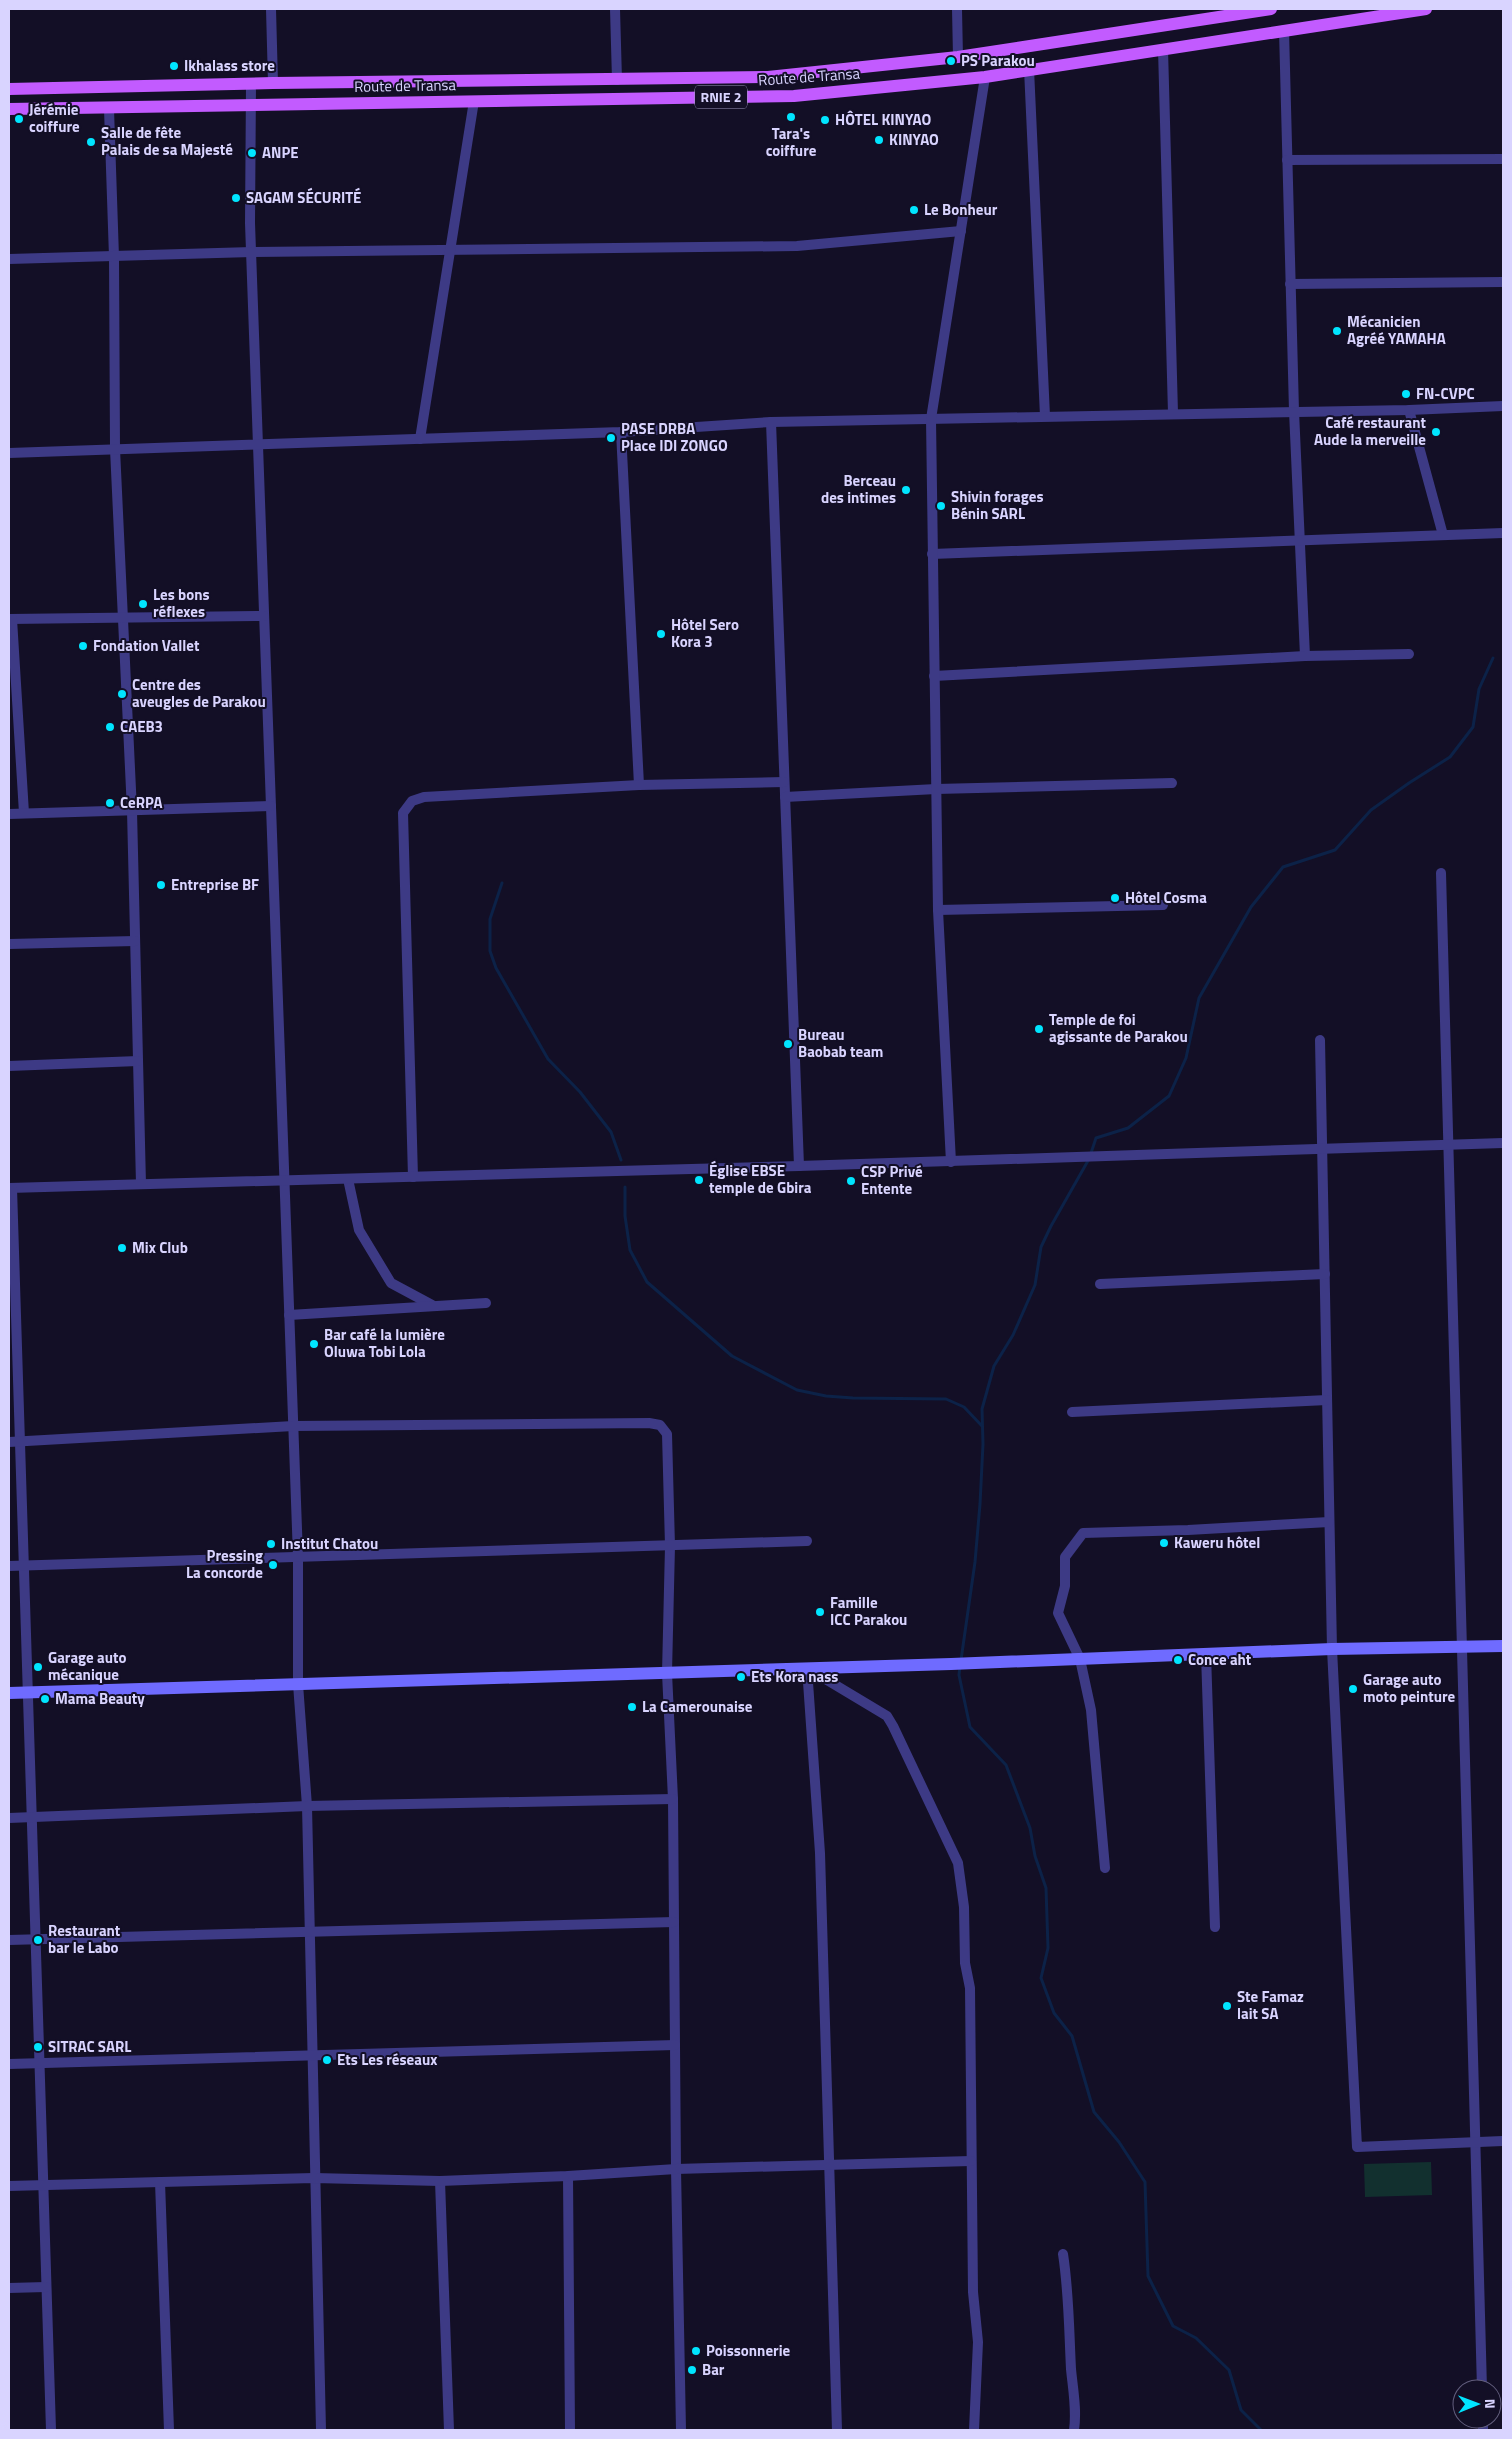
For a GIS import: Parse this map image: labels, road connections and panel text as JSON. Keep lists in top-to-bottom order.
{
  "streets": {
    "main road": ["Route de Transa", "RNIE 2"]
  },
  "places": [
    "PS Parakou",
    "Ikhalass store",
    "Tara's coiffure",
    "Jérémie coiffure",
    "HÔTEL KINYAO",
    "KINYAO",
    "Salle de fête Palais de sa Majesté",
    "ANPE",
    "SAGAM SÉCURITÉ",
    "Le Bonheur",
    "Mécanicien Agréé YAMAHA",
    "FN-CVPC",
    "Café restaurant Aude la merveille",
    "PASE DRBA Place IDI ZONGO",
    "Berceau des intimes",
    "Shivin forages Bénin SARL",
    "Les bons réflexes",
    "Hôtel Sero Kora 3",
    "Fondation Vallet",
    "Centre des aveugles de Parakou",
    "CAEB3",
    "CeRPA",
    "Entreprise BF",
    "Hôtel Cosma",
    "Temple de foi agissante de Parakou",
    "Bureau Baobab team",
    "Église EBSE temple de Gbira",
    "CSP Privé Entente",
    "Mix Club",
    "Bar café la lumière Oluwa Tobi Lola",
    "Kaweru hôtel",
    "Institut Chatou",
    "Pressing La concorde",
    "Famille ICC Parakou",
    "Conce aht",
    "Garage auto mécanique",
    "Ets Kora nass",
    "Garage auto moto peinture",
    "Mama Beauty",
    "La Camerounaise",
    "Restaurant bar le Labo",
    "Ste Famaz lait SA",
    "SITRAC SARL",
    "Ets Les réseaux",
    "Poissonnerie",
    "Bar"
  ],
  "north": "right"
}
